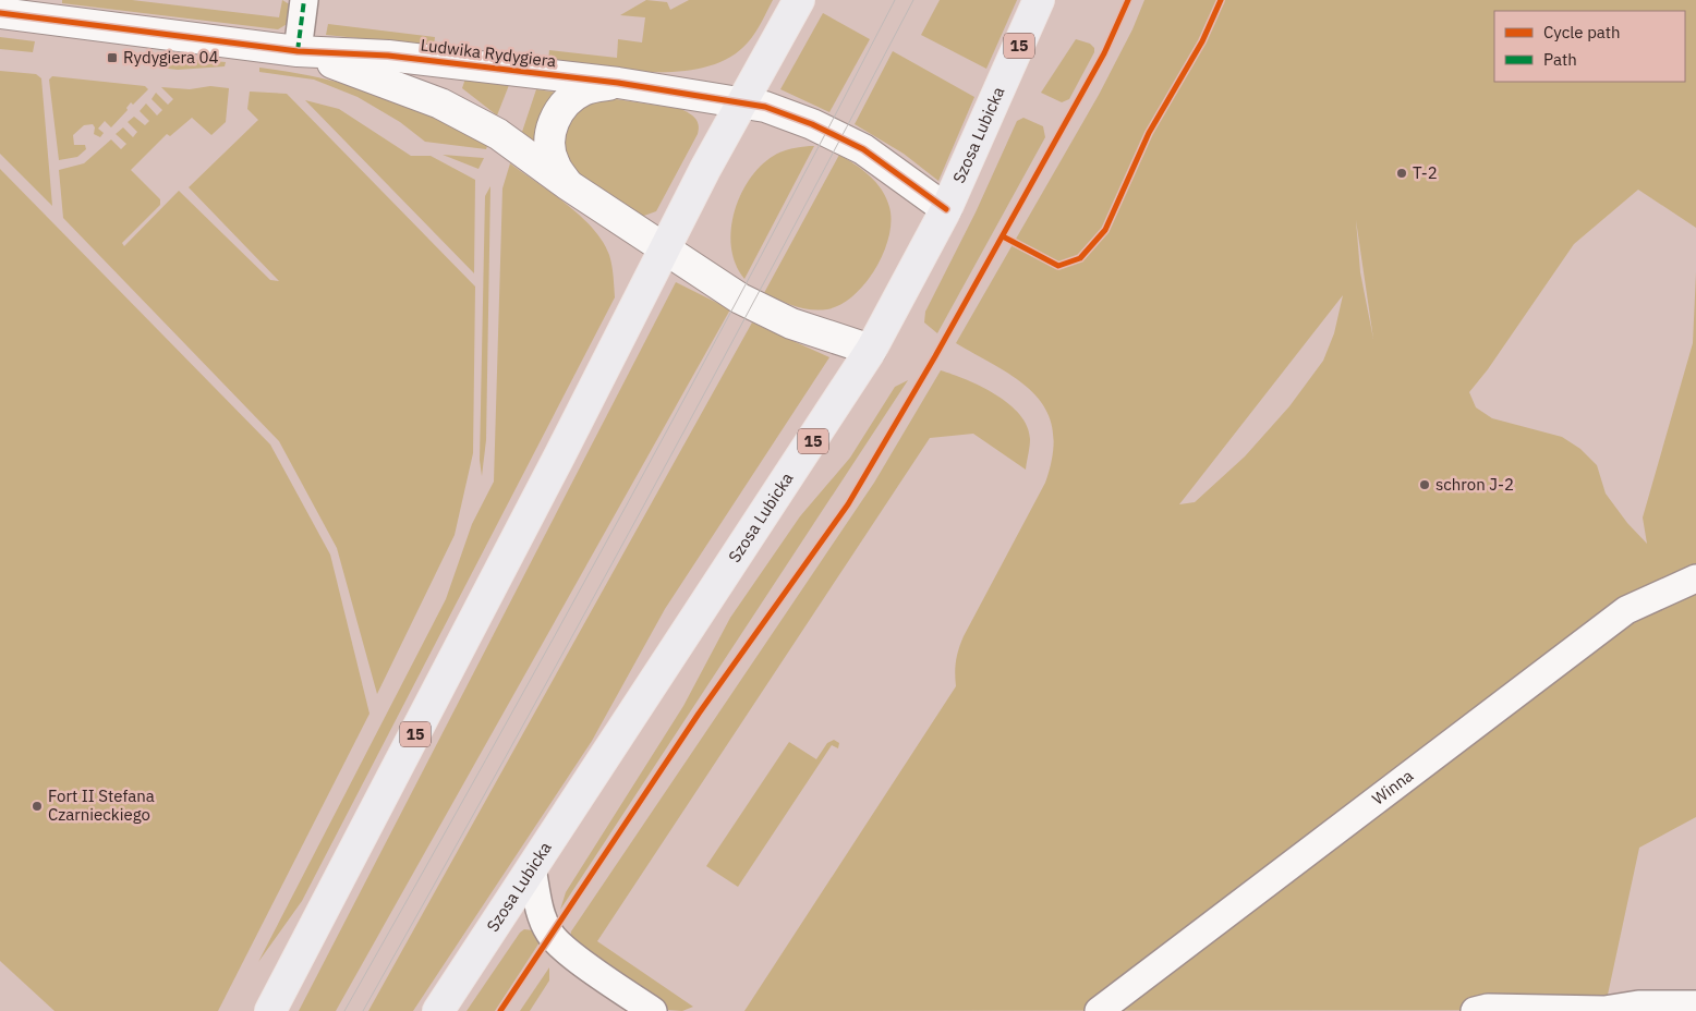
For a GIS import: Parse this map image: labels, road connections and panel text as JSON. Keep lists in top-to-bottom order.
{
  "streets": {
    "main road": ["15", "Szosa Lubicka"],
    "street": ["Ludwika Rydygiera", "Winna"]
  },
  "crossings": [
    ["15", "Ludwika Rydygiera"],
    ["Ludwika Rydygiera", "Szosa Lubicka"]
  ],
  "places": {
    "transit": ["Rydygiera 04"],
    "other": ["T-2", "schron J-2", "Fort II Stefana Czarnieckiego"]
  },
  "legend": ["Cycle path", "Path"]
}
